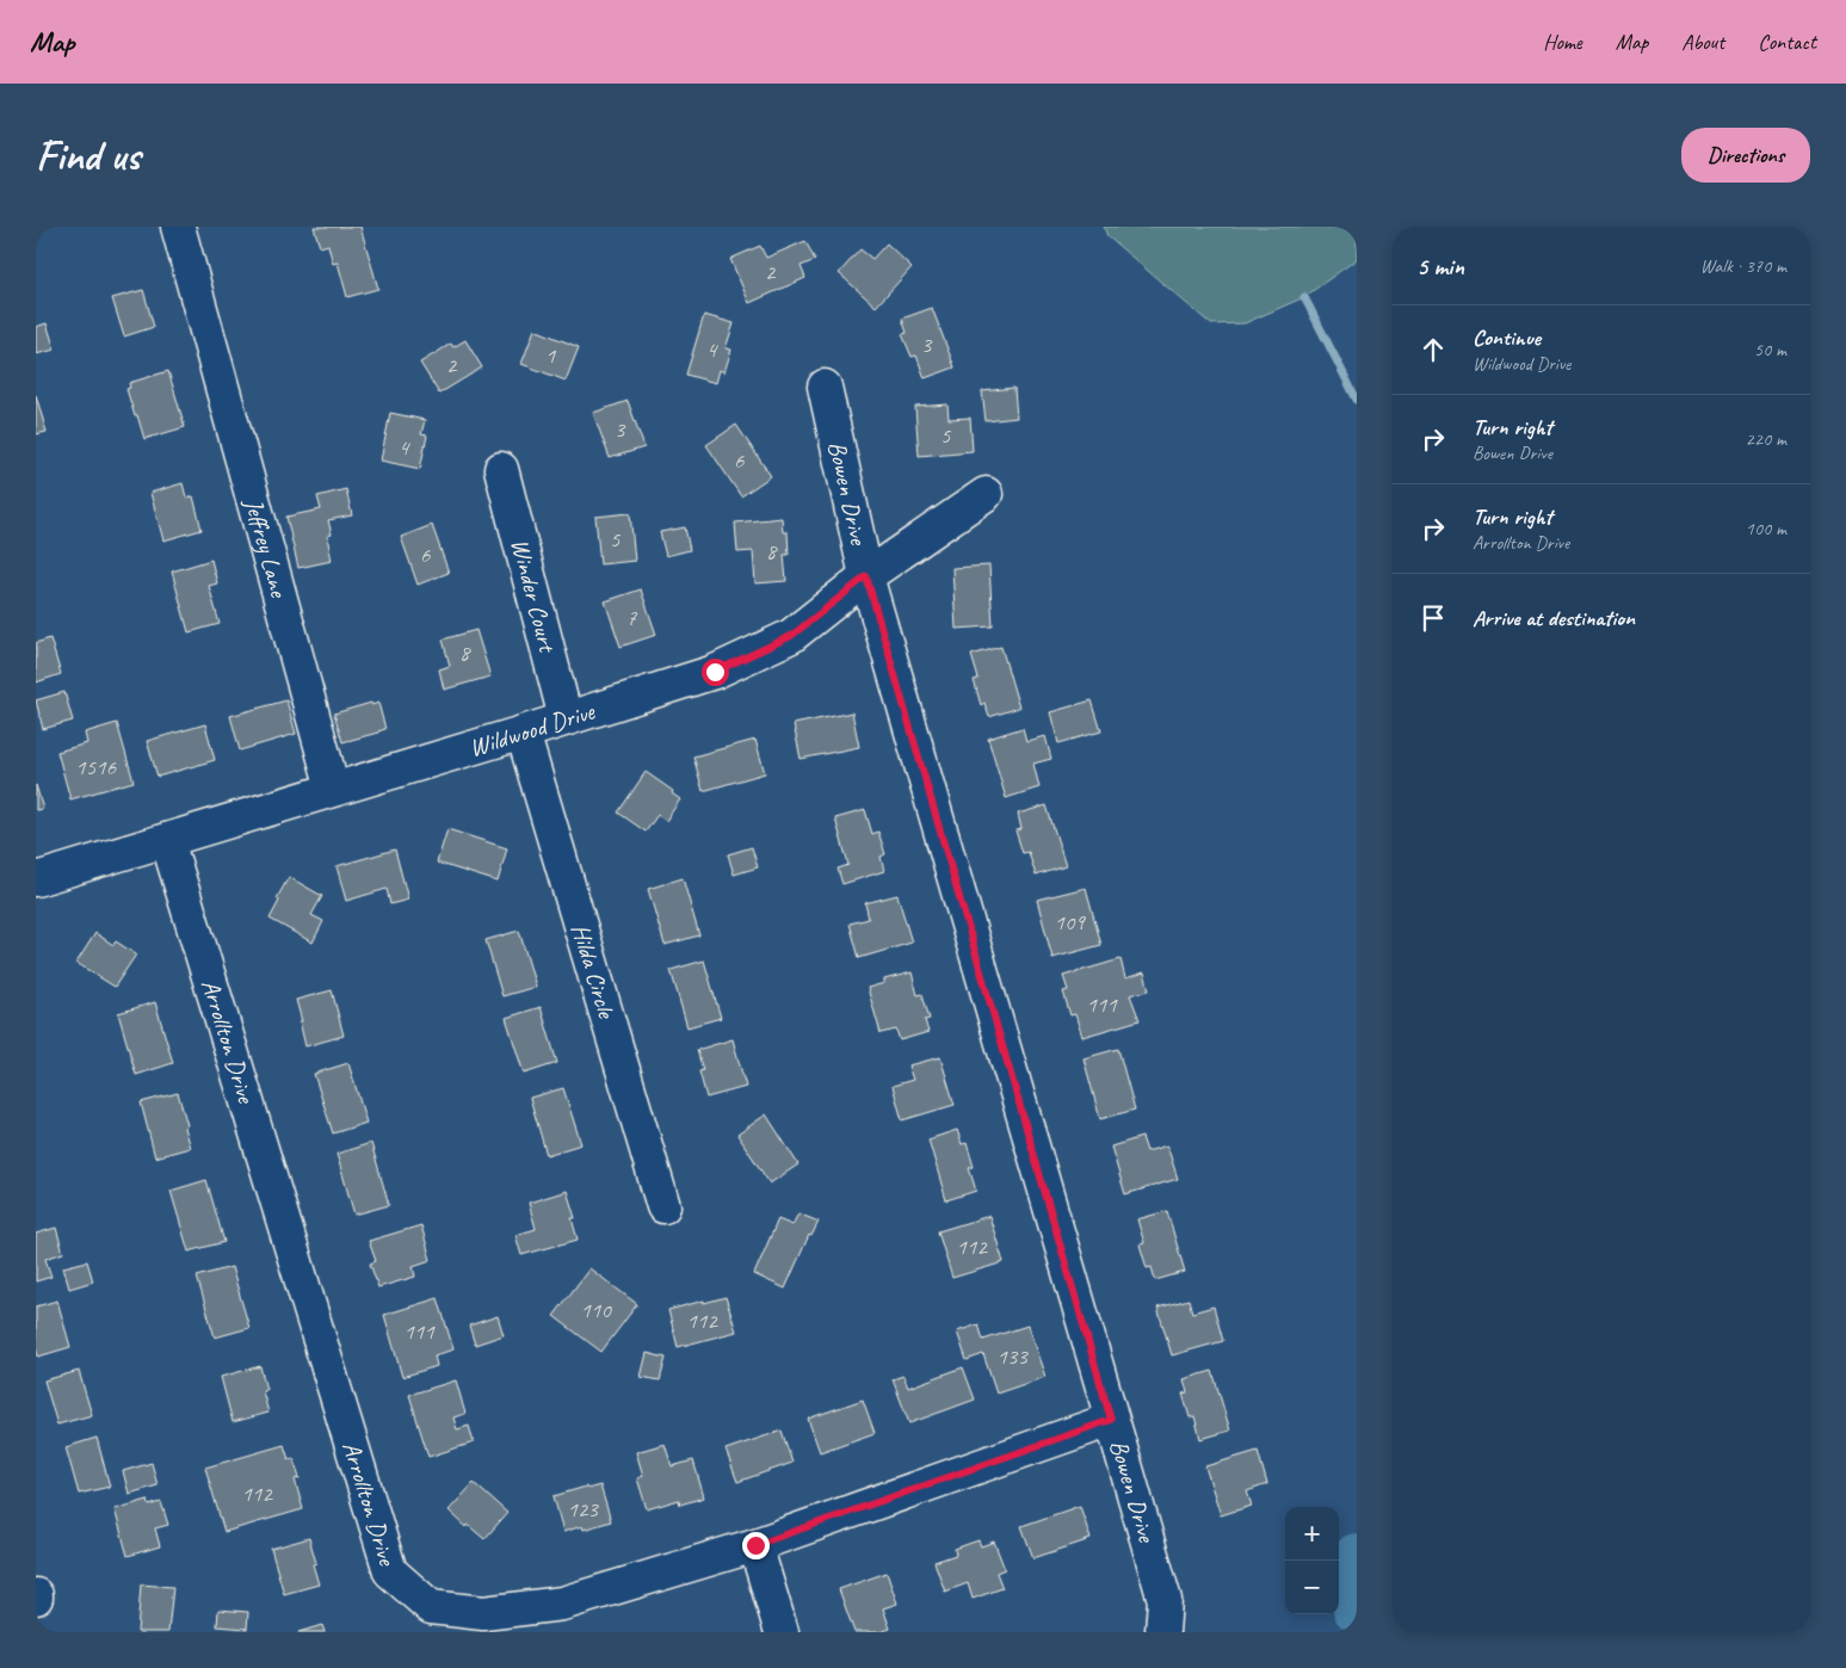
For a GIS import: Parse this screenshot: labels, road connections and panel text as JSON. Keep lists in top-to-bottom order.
{
  "streets": {
    "street": [
      "Bowen Drive",
      "Jeffrey Lane",
      "Winder Court",
      "Wildwood Drive",
      "Hilda Circle",
      "Arrollton Drive"
    ]
  },
  "crossings": [
    ["Bowen Drive", "Wildwood Drive"],
    ["Bowen Drive", "Arrollton Drive"],
    ["Jeffrey Lane", "Wildwood Drive"],
    ["Winder Court", "Wildwood Drive"],
    ["Wildwood Drive", "Hilda Circle"],
    ["Wildwood Drive", "Arrollton Drive"]
  ],
  "house_numbers": [
    "2",
    "3",
    "4",
    "1",
    "2",
    "3",
    "5",
    "4",
    "6",
    "5",
    "8",
    "6",
    "7",
    "8",
    "1516",
    "109",
    "111",
    "112",
    "110",
    "112",
    "111",
    "133",
    "112",
    "123"
  ],
  "page": {
    "header": "Map",
    "nav": [
      "Home",
      "Map",
      "About",
      "Contact"
    ],
    "buttons": "Directions",
    "title": "Find us",
    "heading": ["5 min", "Walk · 370 m"],
    "list": [
      ["Continue", "Wildwood Drive", "50 m"],
      ["Turn right", "Bowen Drive", "220 m"],
      ["Turn right", "Arrollton Drive", "100 m"],
      "Arrive at destination"
    ],
    "map_buttons": ["+", "−"]
  }
}
